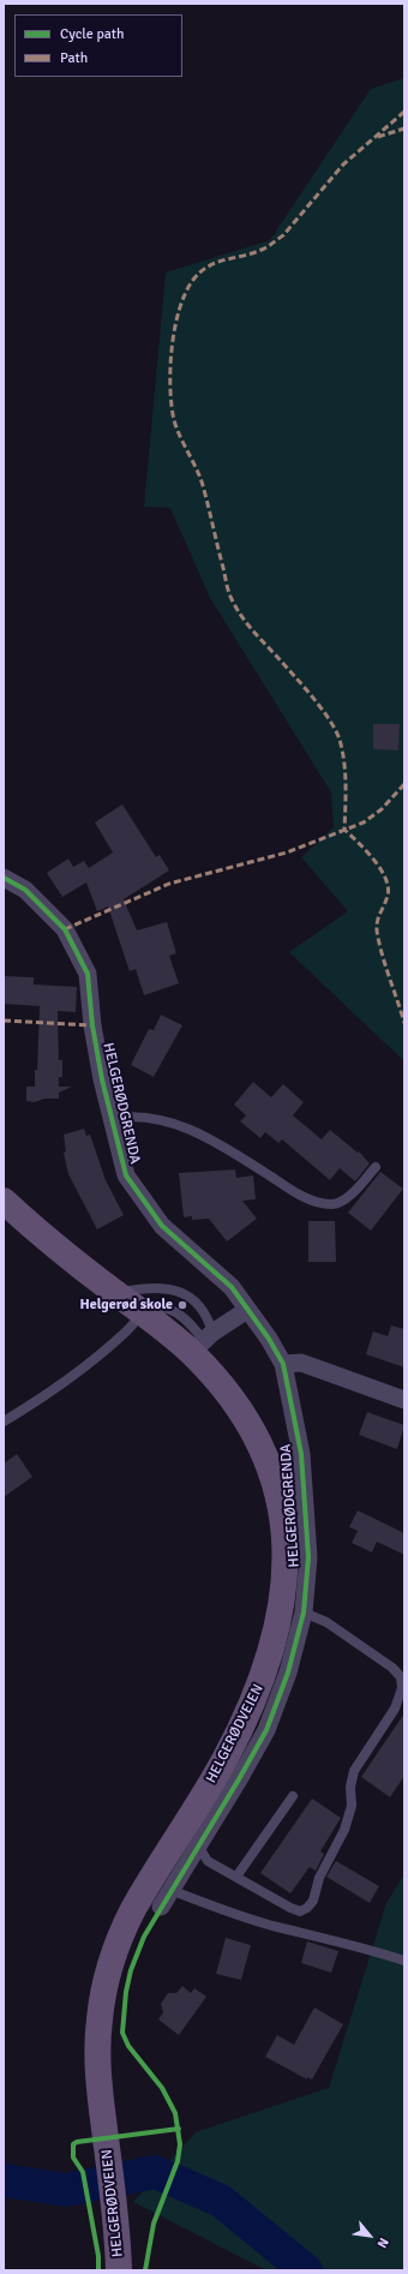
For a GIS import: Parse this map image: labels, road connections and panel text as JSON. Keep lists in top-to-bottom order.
{
  "streets": {
    "main road": ["HELGERØDVEIEN"],
    "street": ["HELGERØDGRENDA"]
  },
  "places": ["Helgerød skole"],
  "legend": ["Cycle path", "Path"],
  "north": "bottom right"
}
